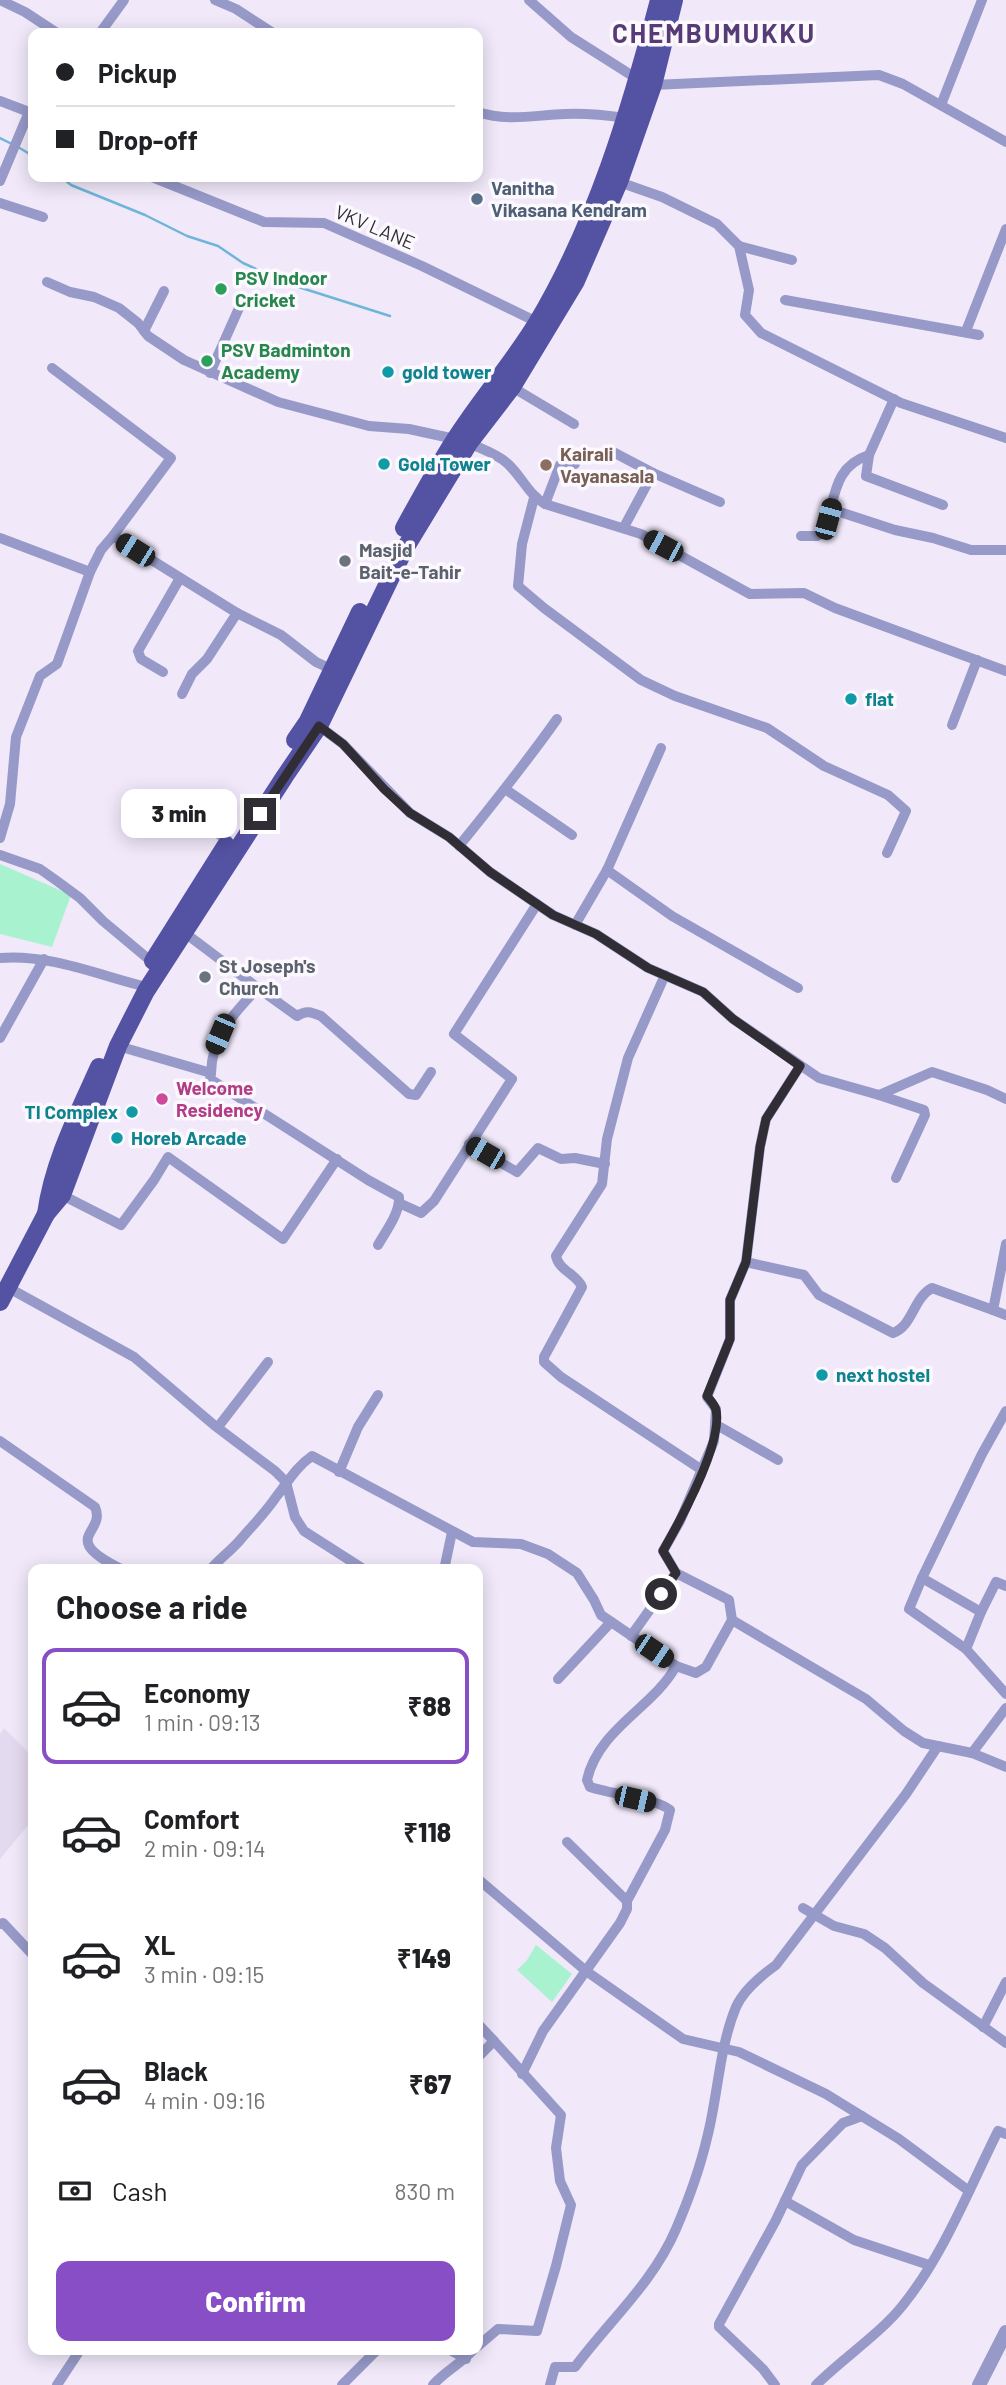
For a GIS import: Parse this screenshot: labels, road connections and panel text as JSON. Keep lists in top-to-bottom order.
{
  "streets": {
    "street": ["VKV LANE"]
  },
  "districts": ["CHEMBUMUKKU"],
  "places": [
    "Vanitha Vikasana Kendram",
    "PSV Indoor Cricket",
    "PSV Badminton Academy",
    "gold tower",
    "Gold Tower",
    "Kairali Vayanasala",
    "Masjid Bait-e-Tahir",
    "flat",
    "St Joseph's Church",
    "Welcome Residency",
    "TI Complex",
    "Horeb Arcade",
    "next hostel"
  ],
  "page": {
    "banner": ["Pickup", "Drop-off"],
    "bubble": "3 min",
    "heading": "Choose a ride",
    "list": [
      {
        "name": "Economy",
        "note": "1 min · 09:13",
        "value": "₹88"
      },
      {
        "name": "Comfort",
        "note": "2 min · 09:14",
        "value": "₹118"
      },
      {
        "name": "XL",
        "note": "3 min · 09:15",
        "value": "₹149"
      },
      {
        "name": "Black",
        "note": "4 min · 09:16",
        "value": "₹67"
      }
    ],
    "pay": ["Cash", "830 m"],
    "buttons": "Confirm"
  }
}
